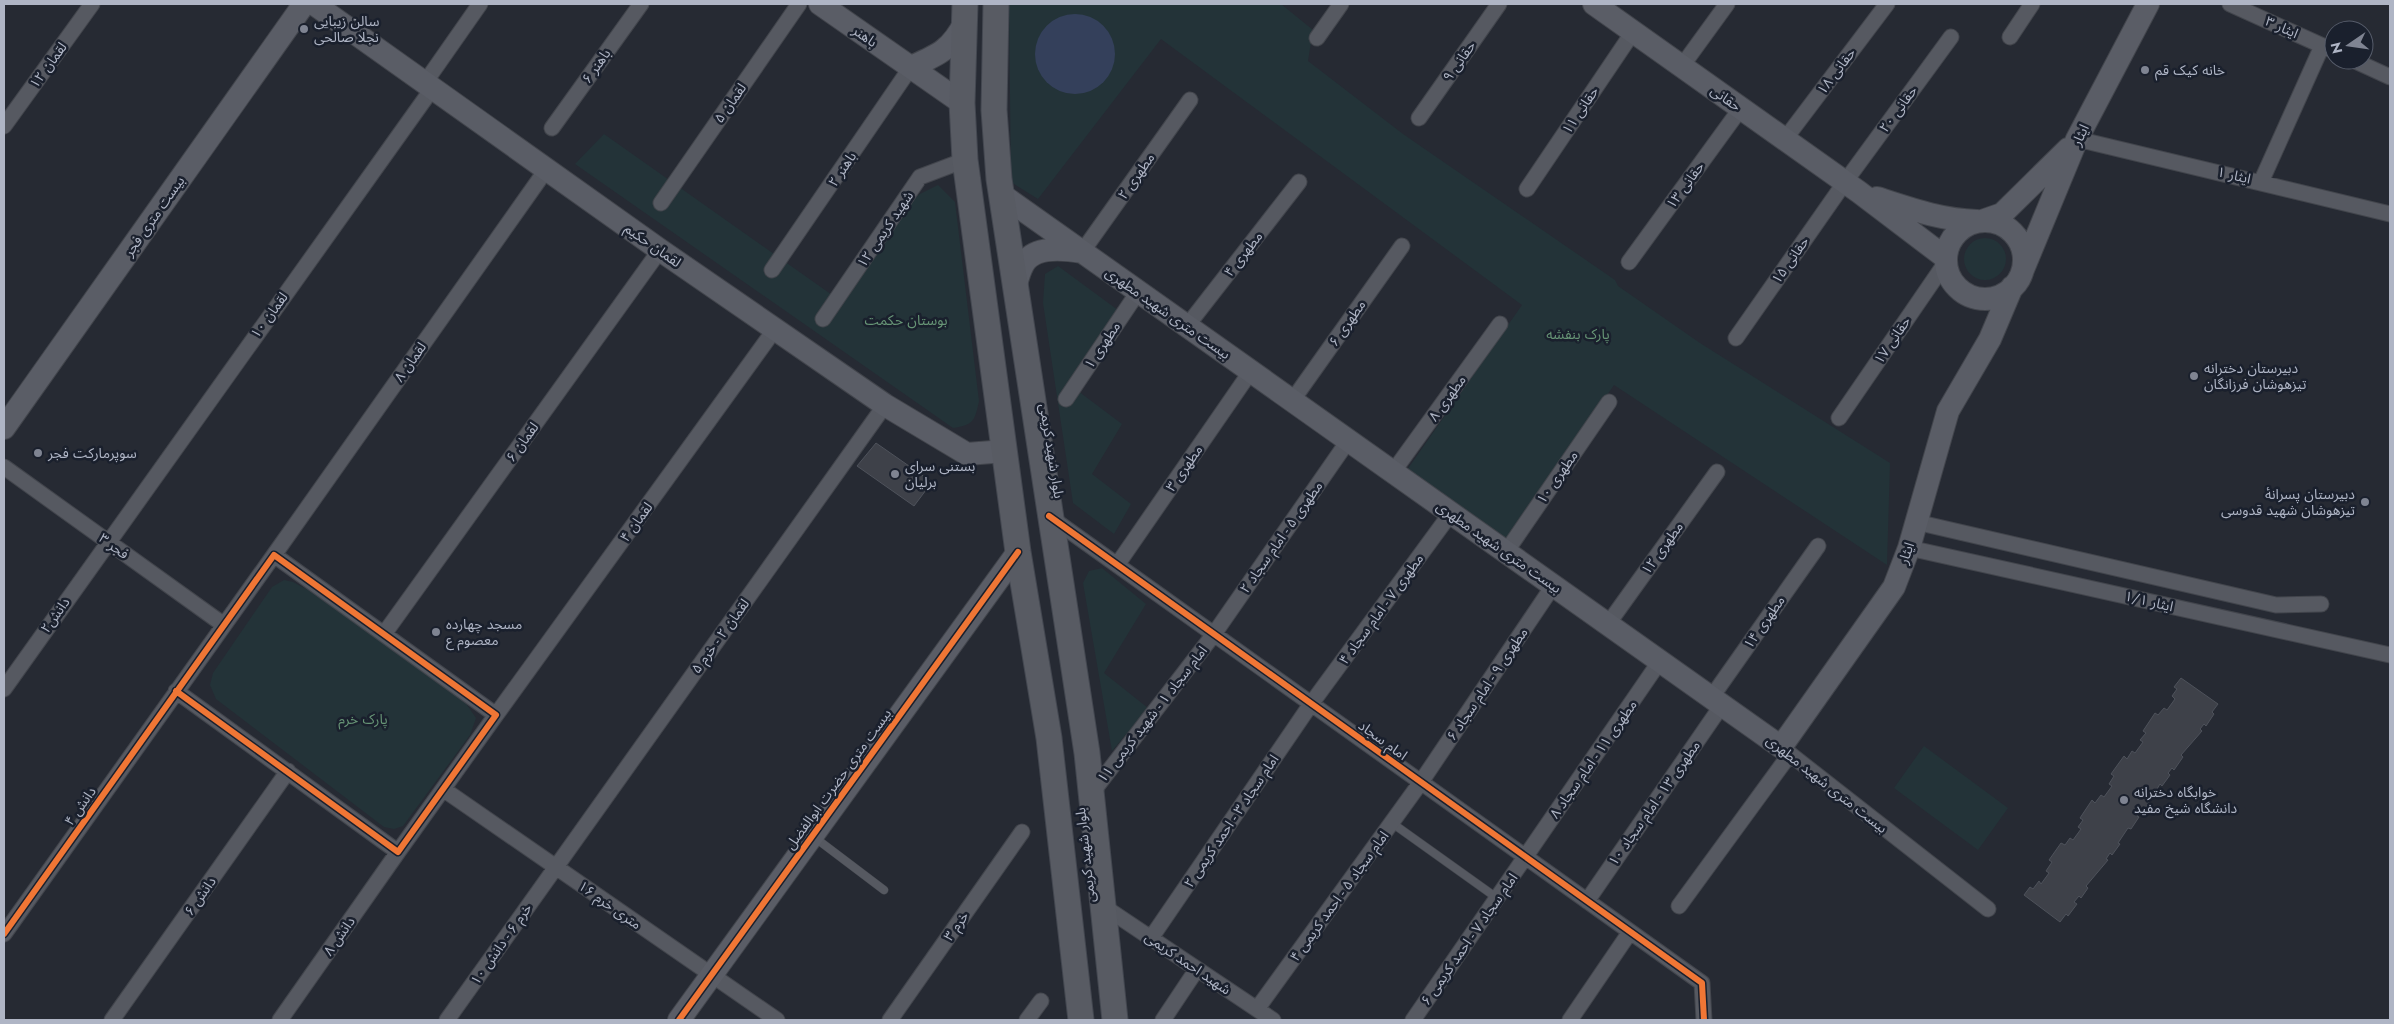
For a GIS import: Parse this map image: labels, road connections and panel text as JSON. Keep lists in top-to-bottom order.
{
  "streets": {
    "main road": [
      "باهنر",
      "حقانی",
      "ایثار",
      "بیست متری فجر",
      "لقمان حکیم",
      "بیست متری شهید مطهری",
      "بلوار شهید کریمی",
      "بیست متری حضرت ابوالفضل"
    ],
    "street": [
      "ایثار ۳",
      "حقانی ۹",
      "لقمان ۱۲",
      "باهنر ۶",
      "حقانی ۱۸",
      "لقمان ۵",
      "حقانی ۲۰",
      "حقانی ۱۱",
      "باهنر ۲",
      "ایثار ۱",
      "مطهری ۲",
      "حقانی ۱۳",
      "شهید کریمی ۱۲",
      "مطهری ۴",
      "حقانی ۱۵",
      "لقمان ۱۰",
      "مطهری ۶",
      "حقانی ۱۷",
      "مطهری ۱",
      "لقمان ۸",
      "مطهری ۸",
      "لقمان ۶",
      "مطهری ۳",
      "مطهری ۱۰",
      "لقمان ۴",
      "مطهری ۵ - امام سجاد ۲",
      "فجر ۳",
      "مطهری ۱۲",
      "ایثار ۱/۱",
      "مطهری ۷ - امام سجاد ۴",
      "دانش۲",
      "مطهری ۱۴",
      "لقمان ۲ - خرم ۵",
      "مطهری ۹ - امام سجاد ۶",
      "امام سجاد ۱ - شهید کریمی ۱۱",
      "امام سجاد",
      "مطهری ۱۱ - امام سجاد ۸",
      "مطهری ۱۳ - امام سجاد ۱۰",
      "دانش ۴",
      "امام سجاد ۳ - احمد کریمی ۲",
      "دانش ۶",
      "امام سجاد ۵ - احمد کریمی ۴",
      "۱۶ متری خرم",
      "خرم ۳",
      "دانش ۸",
      "امام سجاد ۷ - احمد کریمی ۶",
      "خرم ۶ - دانش ۱۰",
      "شهید احمد کریمی"
    ]
  },
  "crossings": [
    ["باهنر", "باهنر ۲"],
    ["باهنر", "بلوار شهید کریمی"],
    ["حقانی ۱۸", "حقانی"],
    ["حقانی", "حقانی ۲۰"],
    ["حقانی", "حقانی ۱۱"],
    ["حقانی", "ایثار"],
    ["حقانی", "حقانی ۱۳"],
    ["حقانی", "حقانی ۱۵"],
    ["حقانی", "حقانی ۱۷"],
    ["حقانی ۲۰", "حقانی ۱۵"],
    ["ایثار", "ایثار ۱"],
    ["ایثار", "بیست متری شهید مطهری"],
    ["ایثار", "حقانی ۱۷"],
    ["ایثار", "ایثار ۱/۱"],
    ["مطهری ۲", "بیست متری شهید مطهری"],
    ["شهید کریمی ۱۲", "بلوار شهید کریمی"],
    ["لقمان حکیم", "لقمان ۱۰"],
    ["لقمان حکیم", "لقمان ۸"],
    ["لقمان حکیم", "لقمان ۶"],
    ["لقمان حکیم", "بلوار شهید کریمی"],
    ["لقمان حکیم", "لقمان ۴"],
    ["لقمان حکیم", "لقمان ۲ - خرم ۵"],
    ["مطهری ۴", "بیست متری شهید مطهری"],
    ["بیست متری شهید مطهری", "مطهری ۶"],
    ["بیست متری شهید مطهری", "مطهری ۱"],
    ["بیست متری شهید مطهری", "مطهری ۸"],
    ["بیست متری شهید مطهری", "بلوار شهید کریمی"],
    ["بیست متری شهید مطهری", "مطهری ۳"],
    ["بیست متری شهید مطهری", "مطهری ۱۰"],
    ["بیست متری شهید مطهری", "مطهری ۵ - امام سجاد ۲"],
    ["بیست متری شهید مطهری", "مطهری ۱۲"],
    ["بیست متری شهید مطهری", "مطهری ۷ - امام سجاد ۴"],
    ["بیست متری شهید مطهری", "مطهری ۱۴"],
    ["بیست متری شهید مطهری", "مطهری ۹ - امام سجاد ۶"],
    ["بیست متری شهید مطهری", "مطهری ۱۱ - امام سجاد ۸"],
    ["بیست متری شهید مطهری", "مطهری ۱۳ - امام سجاد ۱۰"],
    ["لقمان ۱۰", "فجر ۳"],
    ["لقمان ۱۰", "دانش۲"],
    ["لقمان ۸", "فجر ۳"],
    ["لقمان ۸", "دانش ۴"],
    ["بلوار شهید کریمی", "امام سجاد ۱ - شهید کریمی ۱۱"],
    ["بلوار شهید کریمی", "امام سجاد"],
    ["بلوار شهید کریمی", "بیست متری حضرت ابوالفضل"],
    ["بلوار شهید کریمی", "شهید احمد کریمی"],
    ["مطهری ۳", "امام سجاد"],
    ["لقمان ۴", "۱۶ متری خرم"],
    ["لقمان ۴", "دانش ۸"],
    ["مطهری ۵ - امام سجاد ۲", "امام سجاد ۱ - شهید کریمی ۱۱"],
    ["مطهری ۵ - امام سجاد ۲", "امام سجاد"],
    ["فجر ۳", "دانش۲"],
    ["فجر ۳", "دانش ۴"],
    ["مطهری ۷ - امام سجاد ۴", "امام سجاد"],
    ["مطهری ۷ - امام سجاد ۴", "امام سجاد ۳ - احمد کریمی ۲"],
    ["مطهری ۱۴", "مطهری ۱۳ - امام سجاد ۱۰"],
    ["لقمان ۲ - خرم ۵", "۱۶ متری خرم"],
    ["لقمان ۲ - خرم ۵", "خرم ۶ - دانش ۱۰"],
    ["مطهری ۹ - امام سجاد ۶", "امام سجاد"],
    ["مطهری ۹ - امام سجاد ۶", "امام سجاد ۵ - احمد کریمی ۴"],
    ["امام سجاد ۱ - شهید کریمی ۱۱", "امام سجاد"],
    ["امام سجاد", "مطهری ۱۱ - امام سجاد ۸"],
    ["امام سجاد", "مطهری ۱۳ - امام سجاد ۱۰"],
    ["امام سجاد", "امام سجاد ۳ - احمد کریمی ۲"],
    ["امام سجاد", "امام سجاد ۵ - احمد کریمی ۴"],
    ["امام سجاد", "امام سجاد ۷ - احمد کریمی ۶"],
    ["مطهری ۱۱ - امام سجاد ۸", "امام سجاد ۷ - احمد کریمی ۶"],
    ["بیست متری حضرت ابوالفضل", "۱۶ متری خرم"],
    ["امام سجاد ۳ - احمد کریمی ۲", "شهید احمد کریمی"],
    ["امام سجاد ۵ - احمد کریمی ۴", "شهید احمد کریمی"],
    ["۱۶ متری خرم", "دانش ۸"],
    ["۱۶ متری خرم", "خرم ۶ - دانش ۱۰"]
  ],
  "parks": ["بوستان حکمت", "پارک بنفشه", "پارک خرم"],
  "places": [
    "سالن زیبایی نجلا صالحی",
    "خانه کیک قم",
    "دبیرستان دخترانه تیزهوشان فرزانگان",
    "سوپرمارکت فجر",
    "بستنی سرای برلیان",
    "دبیرستان پسرانهٔ تیزهوشان شهید قدوسی",
    "مسجد چهارده معصوم ع",
    "خوابگاه دخترانه دانشگاه شیخ مفید"
  ],
  "north": "left"
}
